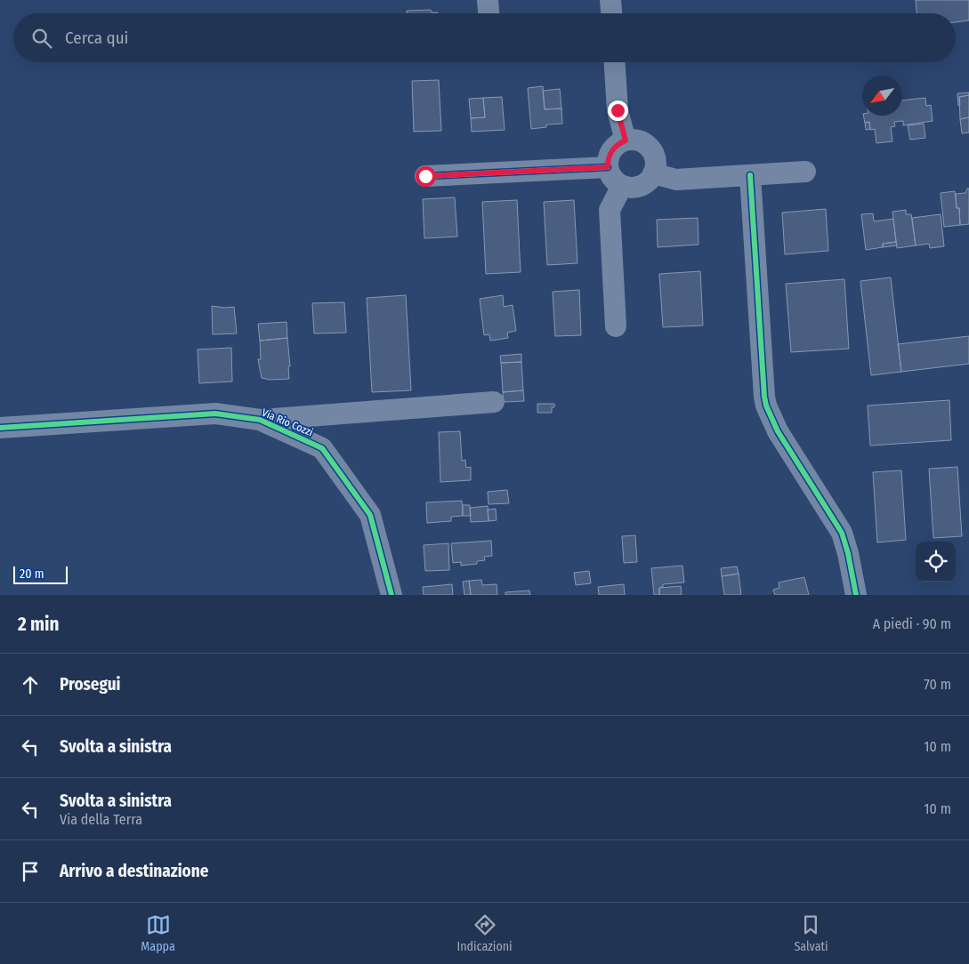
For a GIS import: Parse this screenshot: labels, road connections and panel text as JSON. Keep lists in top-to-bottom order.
{
  "streets": {
    "street": ["Via Rio Cozzi"]
  },
  "scale_bar": "20 m",
  "north": "bottom left",
  "page": {
    "search": "Cerca qui",
    "scale": "20 m",
    "heading": ["2 min", "A piedi · 90 m"],
    "list": [
      ["Prosegui", "70 m"],
      ["Svolta a sinistra", "10 m"],
      ["Svolta a sinistra", "Via della Terra", "10 m"],
      "Arrivo a destinazione"
    ],
    "nav": ["Mappa", "Indicazioni", "Salvati"]
  }
}
